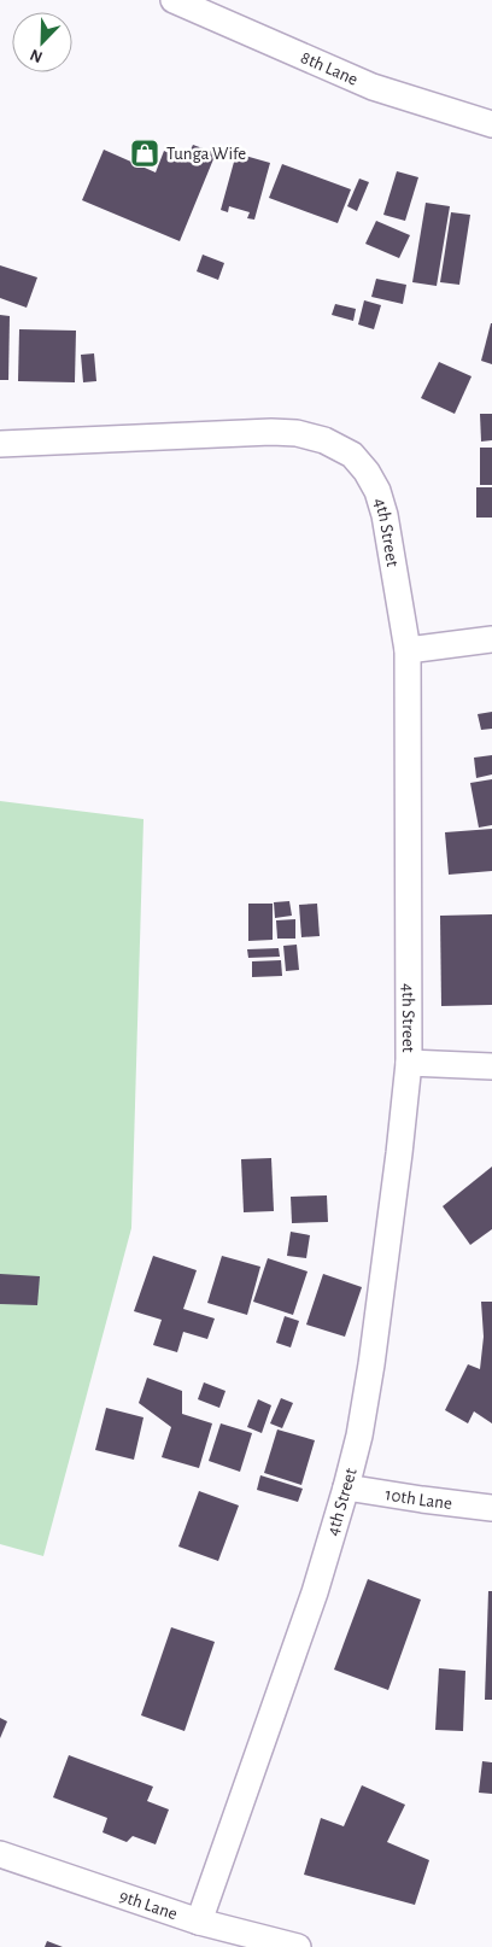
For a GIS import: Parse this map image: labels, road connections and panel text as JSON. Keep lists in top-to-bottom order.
{
  "streets": {
    "street": [
      "8th Lane",
      "4th Street",
      "10th Lane",
      "9th Lane"
    ]
  },
  "crossings": [
    ["4th Street", "10th Lane"],
    ["4th Street", "9th Lane"]
  ],
  "places": {
    "shop": ["Tunga Wife"]
  },
  "north": "bottom left"
}
